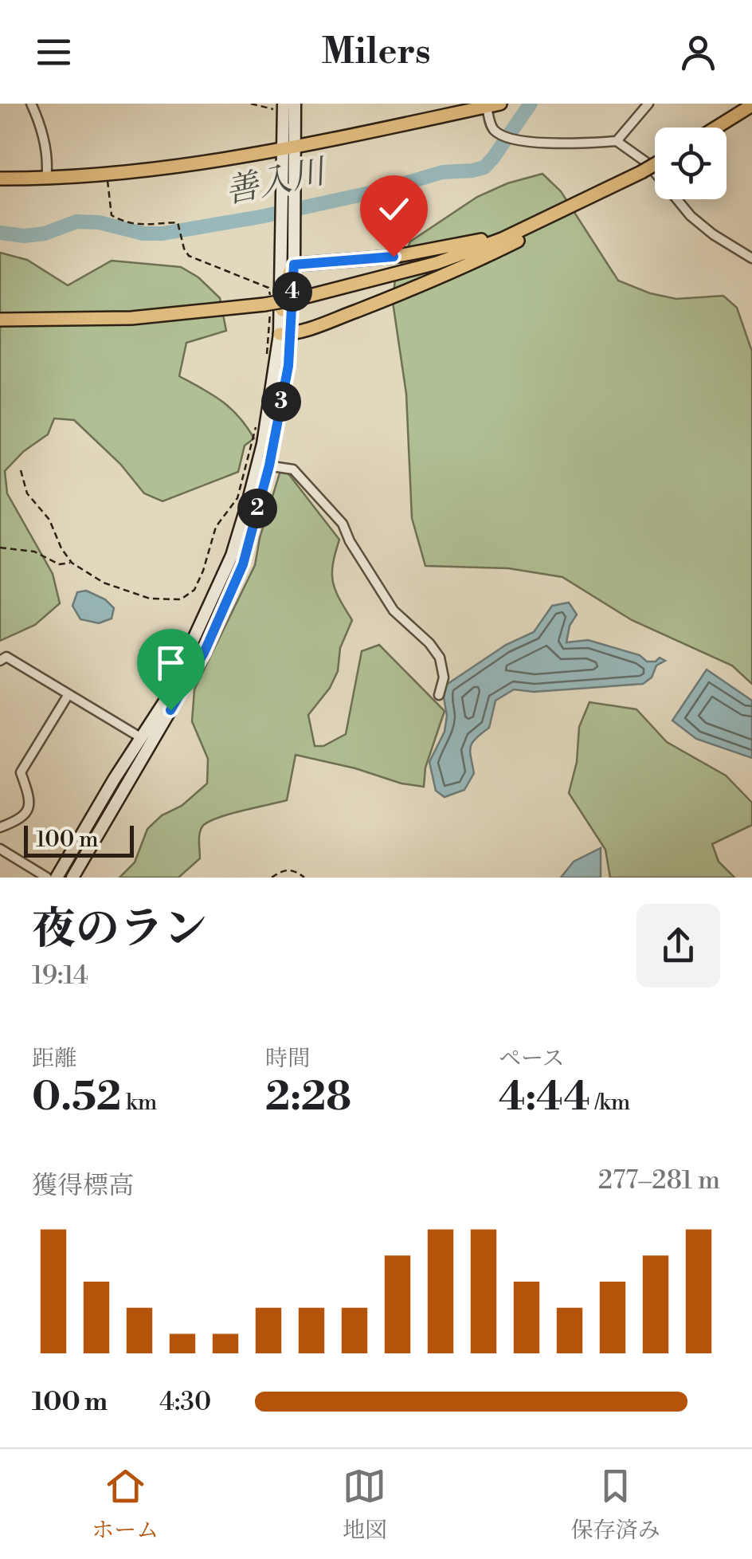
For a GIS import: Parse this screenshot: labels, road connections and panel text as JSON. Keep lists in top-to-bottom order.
{
  "water": ["善入川"],
  "scale_bar": "100 m",
  "page": {
    "header": "Milers",
    "pins": ["4", "3", "2"],
    "scale": "100 m",
    "heading": ["夜のラン", "19:14"],
    "stats": [
      ["距離", "0.52 km"],
      ["時間", "2:28"],
      ["ペース", "4:44 /km"]
    ],
    "chart": ["獲得標高", "277–281 m"],
    "list": [
      {
        "name": "100 m",
        "note": "4:30"
      }
    ],
    "tabs": ["ホーム", "地図", "保存済み"]
  }
}
